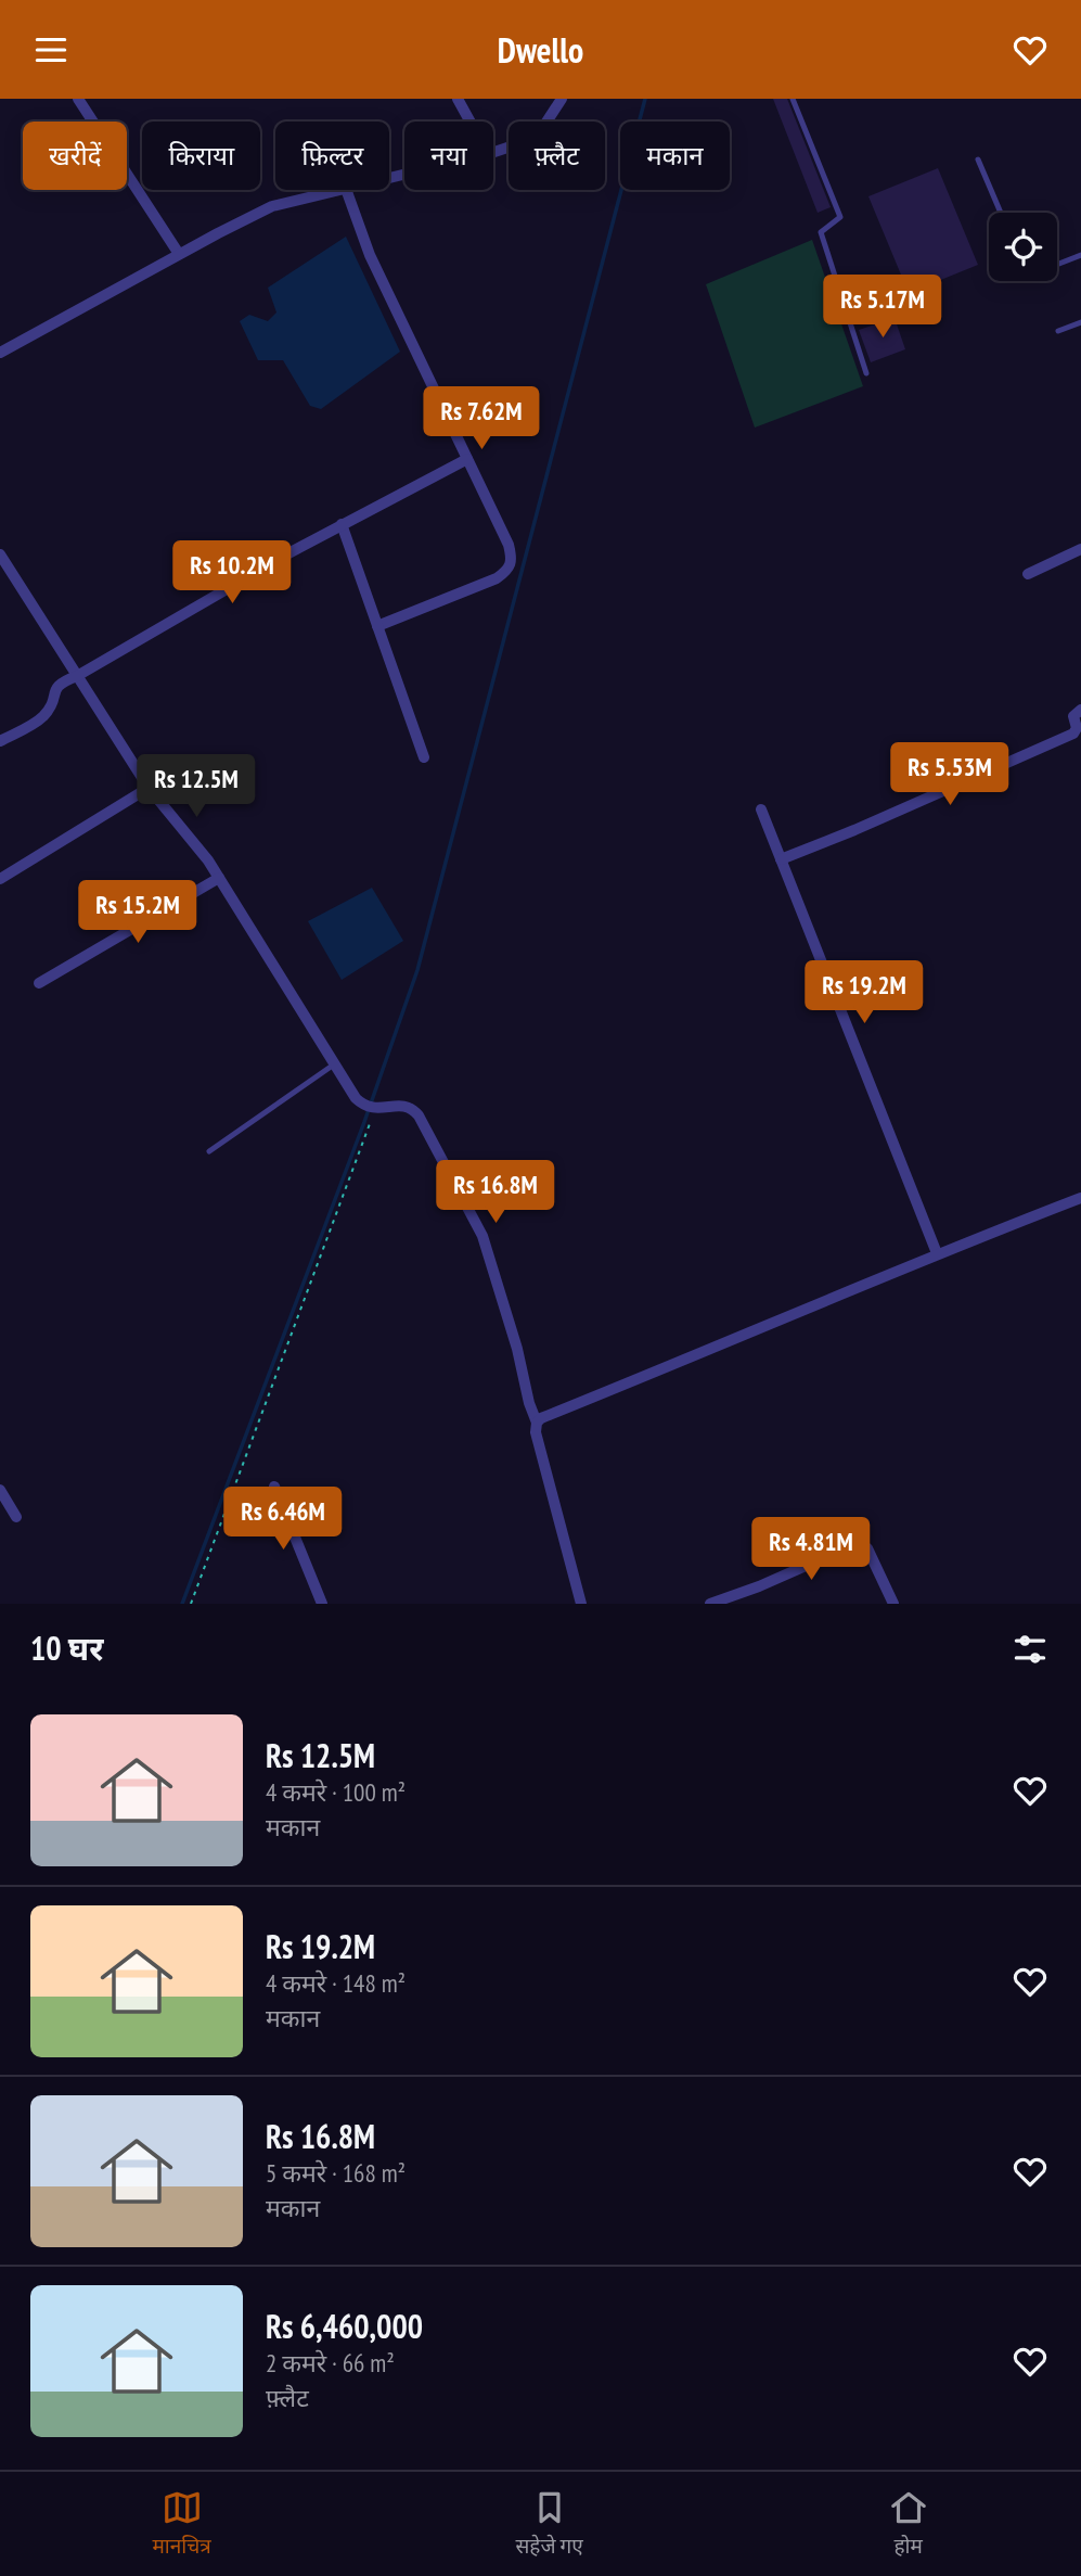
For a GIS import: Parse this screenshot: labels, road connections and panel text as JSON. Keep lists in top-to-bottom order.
{
  "page": {
    "header": "Dwello",
    "chip": [
      "खरीदें",
      "किराया",
      "फ़िल्टर",
      "नया",
      "फ़्लैट",
      "मकान"
    ],
    "price": [
      "Rs 5.17M",
      "Rs 7.62M",
      "Rs 10.2M",
      "Rs 5.53M",
      "Rs 12.5M",
      "Rs 15.2M",
      "Rs 19.2M",
      "Rs 16.8M",
      "Rs 6.46M",
      "Rs 4.81M"
    ],
    "heading": "10 घर",
    "list": [
      {
        "name": "Rs 12.5M",
        "note": "4 कमरे · 100 m² · मकान"
      },
      {
        "name": "Rs 19.2M",
        "note": "4 कमरे · 148 m² · मकान"
      },
      {
        "name": "Rs 16.8M",
        "note": "5 कमरे · 168 m² · मकान"
      },
      {
        "name": "Rs 6,460,000",
        "note": "2 कमरे · 66 m² · फ़्लैट"
      }
    ],
    "tabs": ["मानचित्र", "सहेजे गए", "होम"]
  }
}
